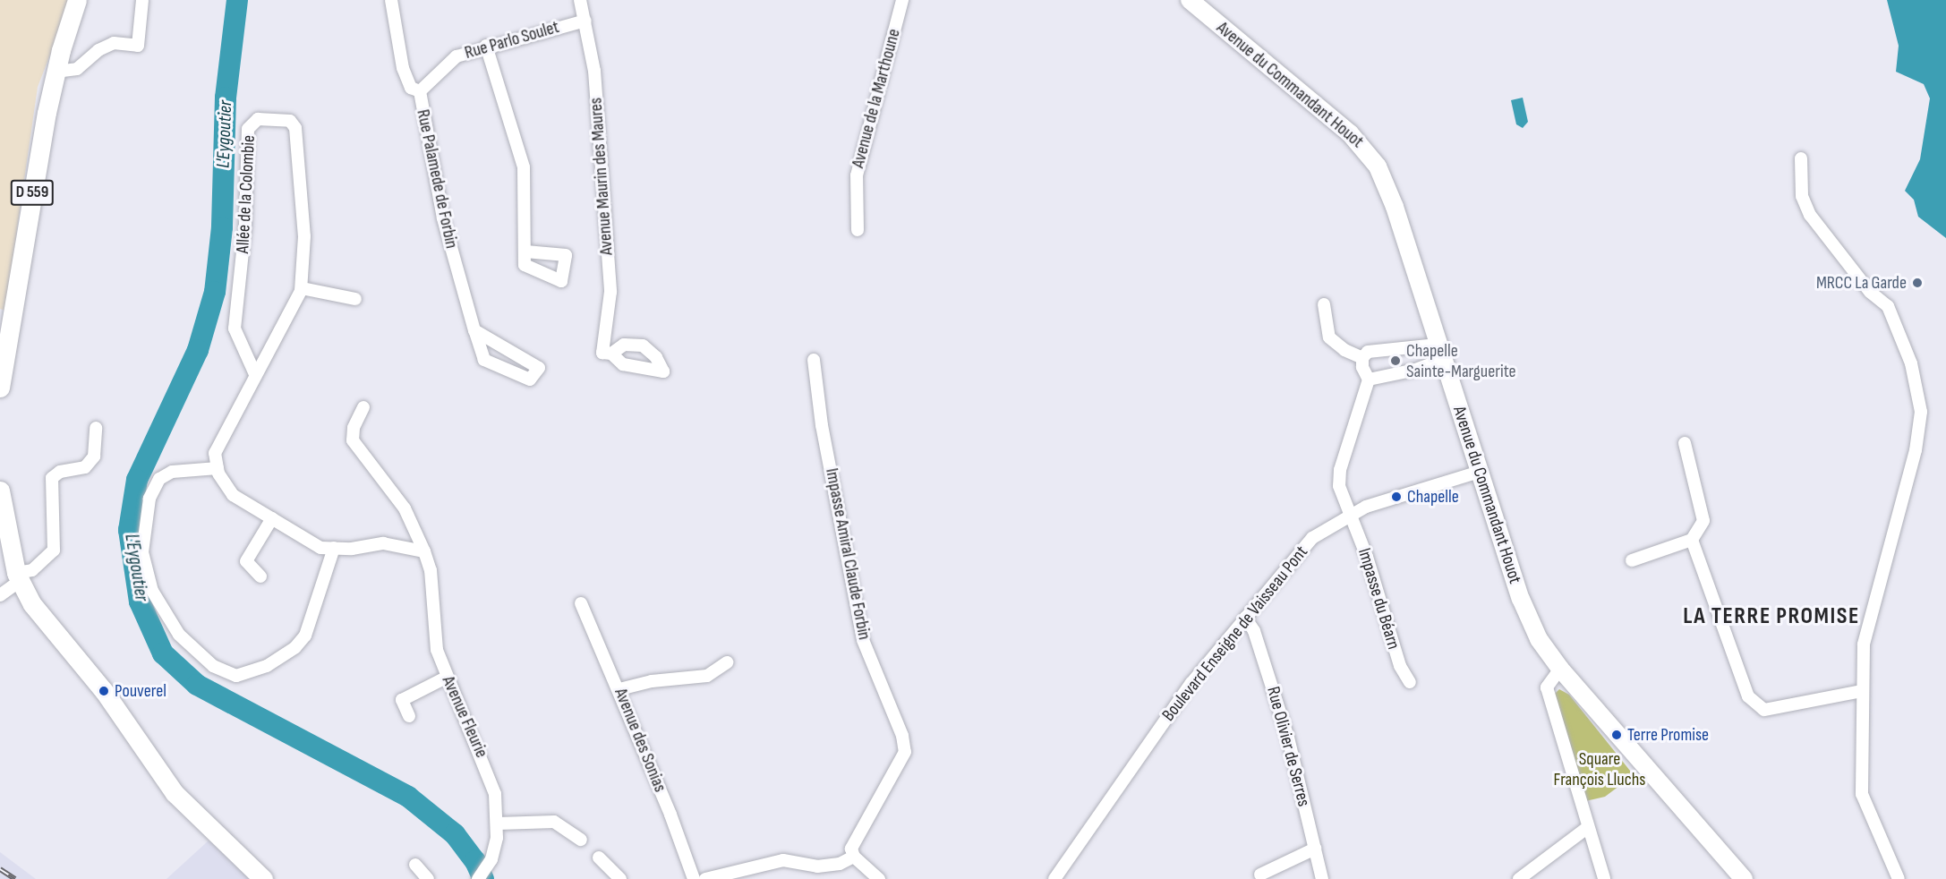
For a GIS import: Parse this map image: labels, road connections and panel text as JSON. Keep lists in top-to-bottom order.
{
  "streets": {
    "main road": ["Avenue du Commandant Houot", "D 559"],
    "street": [
      "Rue Parlo Soulet",
      "Avenue de la Marthoune",
      "Avenue Maurin des Maures",
      "Rue Palamede de Forbin",
      "Allée de la Colombie",
      "Impasse Amiral Claude Forbin",
      "Impasse du Béarn",
      "Boulevard Enseigne de Vaisseau Pont",
      "Avenue Fleurie",
      "Avenue des Sonias",
      "Rue Olivier de Serres"
    ]
  },
  "crossings": [
    ["Rue Parlo Soulet", "Avenue Maurin des Maures"],
    ["Rue Parlo Soulet", "Rue Palamede de Forbin"],
    ["Avenue du Commandant Houot", "Boulevard Enseigne de Vaisseau Pont"],
    ["Impasse du Béarn", "Boulevard Enseigne de Vaisseau Pont"],
    ["Boulevard Enseigne de Vaisseau Pont", "Rue Olivier de Serres"]
  ],
  "districts": ["LA TERRE PROMISE"],
  "water": ["L'Eygoutier"],
  "parks": ["Square François Lluchs"],
  "places": [
    "MRCC La Garde",
    "Chapelle Sainte-Marguerite",
    "Chapelle",
    "Pouverel",
    "Terre Promise"
  ]
}
